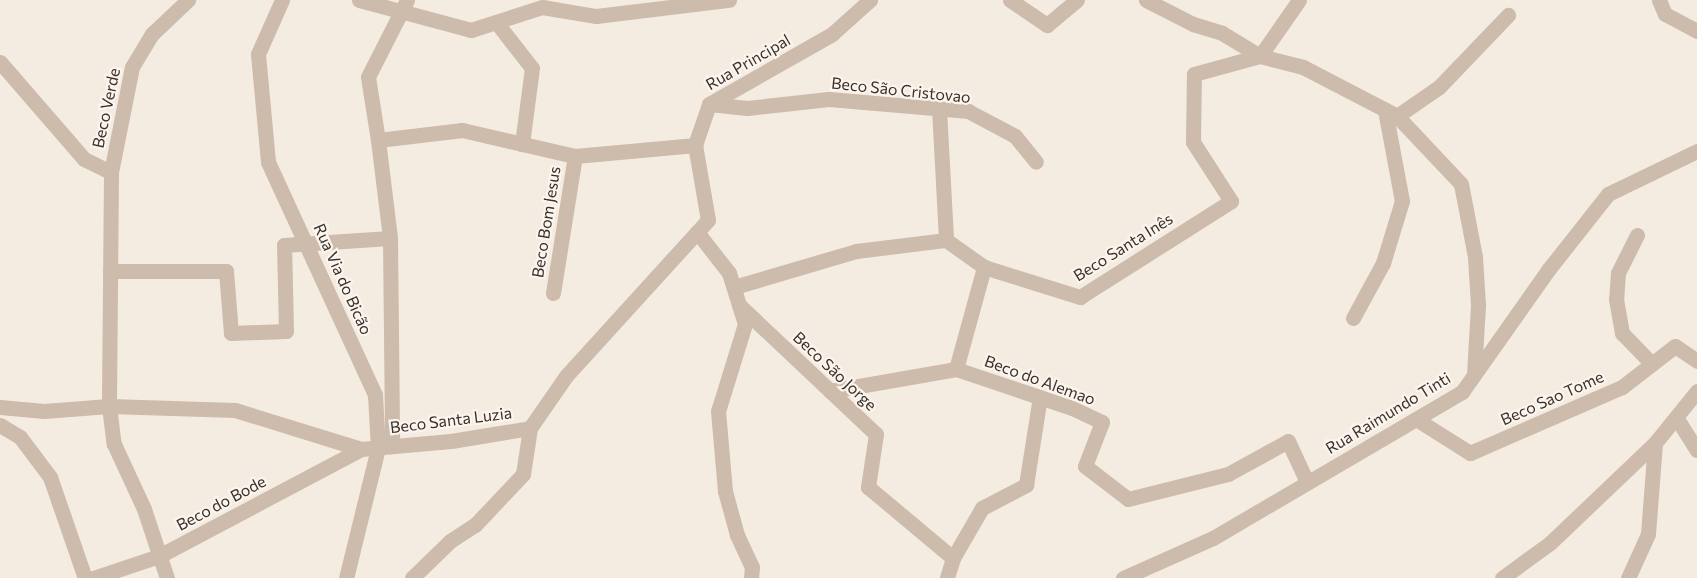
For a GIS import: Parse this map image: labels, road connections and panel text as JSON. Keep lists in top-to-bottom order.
{
  "streets": {
    "street": [
      "Rua Principal",
      "Beco São Cristovao",
      "Beco Verde",
      "Beco Bom Jesus",
      "Beco Santa Inês",
      "Rua Via do Bicão",
      "Beco São Jorge",
      "Beco do Alemao",
      "Beco Sao Tome",
      "Rua Raimundo Tinti",
      "Beco Santa Luzia",
      "Beco do Bode"
    ]
  },
  "crossings": [
    ["Rua Principal", "Beco São Cristovao"],
    ["Rua Principal", "Beco Santa Luzia"],
    ["Beco Verde", "Beco Santa Luzia"],
    ["Beco Verde", "Beco do Bode"],
    ["Rua Via do Bicão", "Beco Santa Luzia"],
    ["Beco São Jorge", "Beco do Alemao"],
    ["Beco do Alemao", "Rua Raimundo Tinti"],
    ["Beco Sao Tome", "Rua Raimundo Tinti"],
    ["Beco Santa Luzia", "Beco do Bode"]
  ]
}
